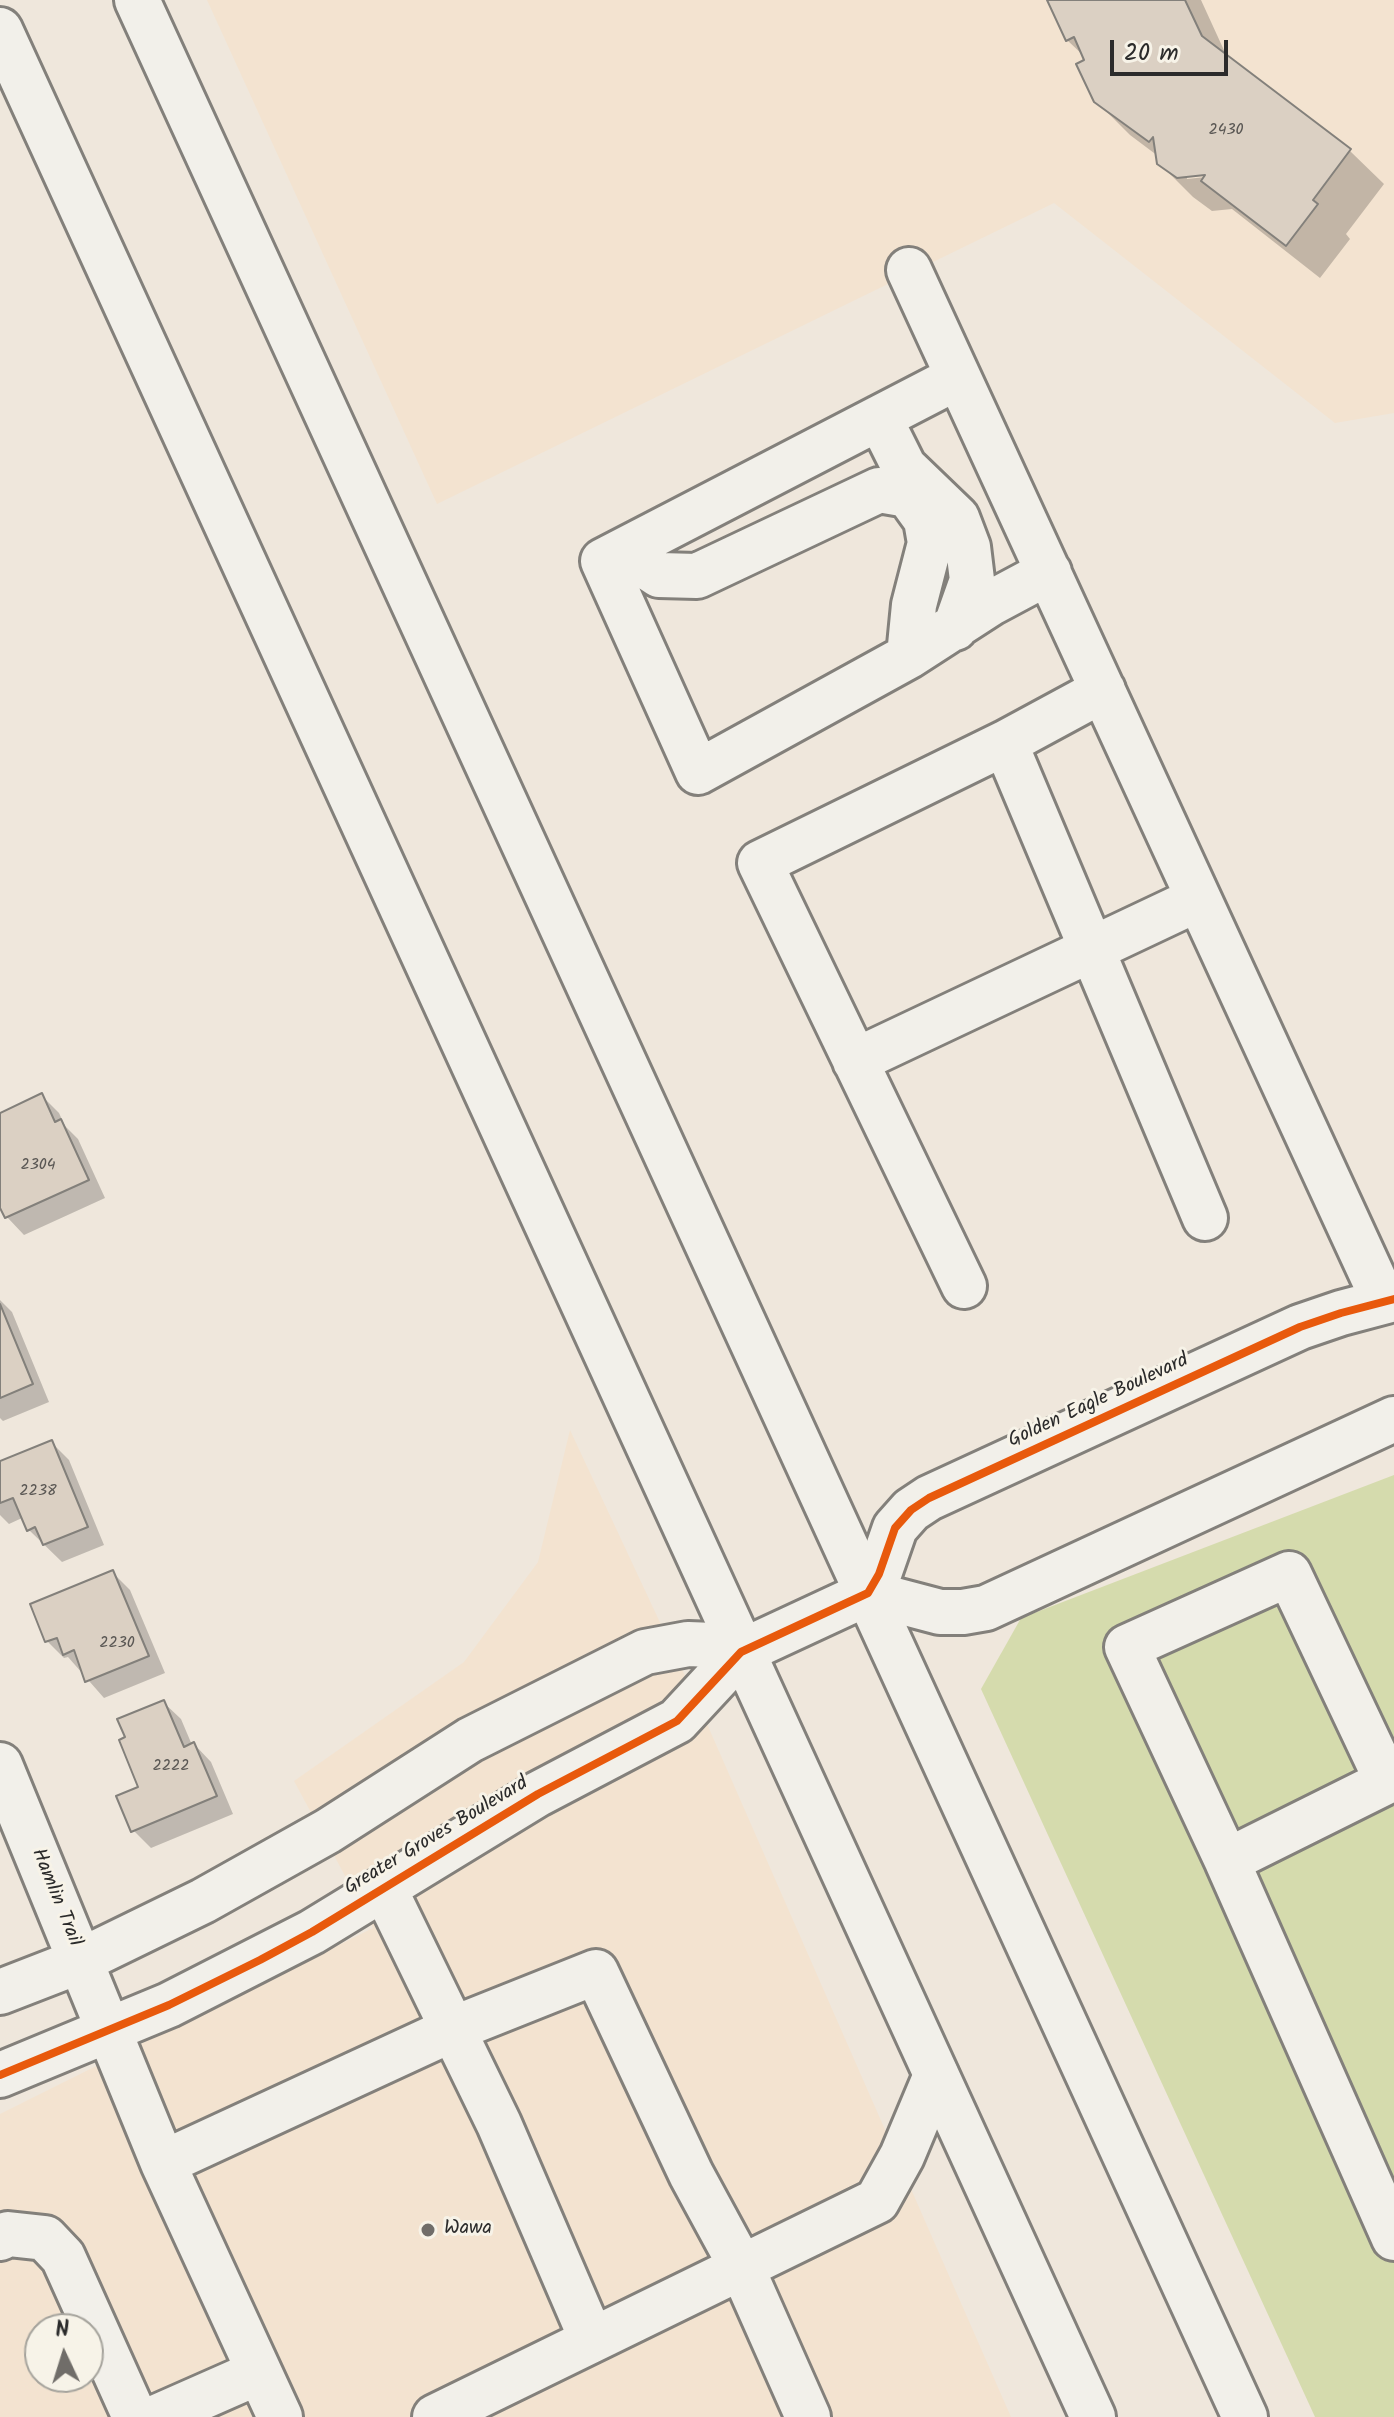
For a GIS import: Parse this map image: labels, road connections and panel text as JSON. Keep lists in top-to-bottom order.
{
  "streets": {
    "main road": ["Golden Eagle Boulevard", "Greater Groves Boulevard", "Hamlin Trail"]
  },
  "crossings": [
    ["Golden Eagle Boulevard", "Greater Groves Boulevard"],
    ["Greater Groves Boulevard", "Hamlin Trail"]
  ],
  "places": ["Wawa"],
  "house_numbers": [
    "2430",
    "2304",
    "2238",
    "2230",
    "2222"
  ],
  "scale_bar": "20 m",
  "north": "top"
}
